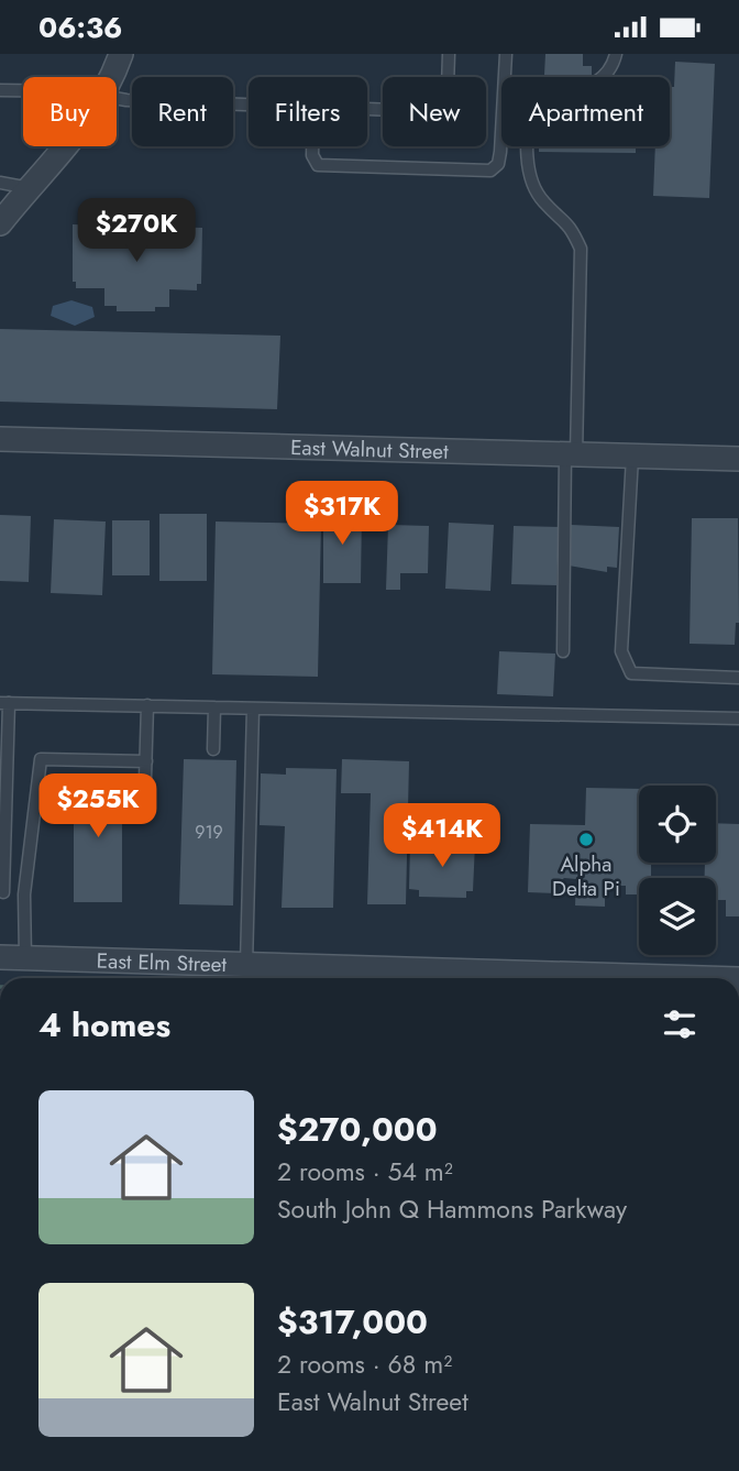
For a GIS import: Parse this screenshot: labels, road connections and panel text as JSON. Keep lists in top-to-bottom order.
{
  "streets": {
    "street": ["East Walnut Street", "East Elm Street"]
  },
  "places": ["Alpha Delta Pi"],
  "house_numbers": ["919"],
  "page": {
    "status": "06:36",
    "chip": [
      "Buy",
      "Rent",
      "Filters",
      "New",
      "Apartment"
    ],
    "price": [
      "$270K",
      "$317K",
      "$255K",
      "$414K"
    ],
    "heading": "4 homes",
    "list": [
      {
        "name": "$270,000",
        "note": "2 rooms · 54 m² · South John Q Hammons Parkway"
      },
      {
        "name": "$317,000",
        "note": "2 rooms · 68 m² · East Walnut Street"
      }
    ]
  }
}
